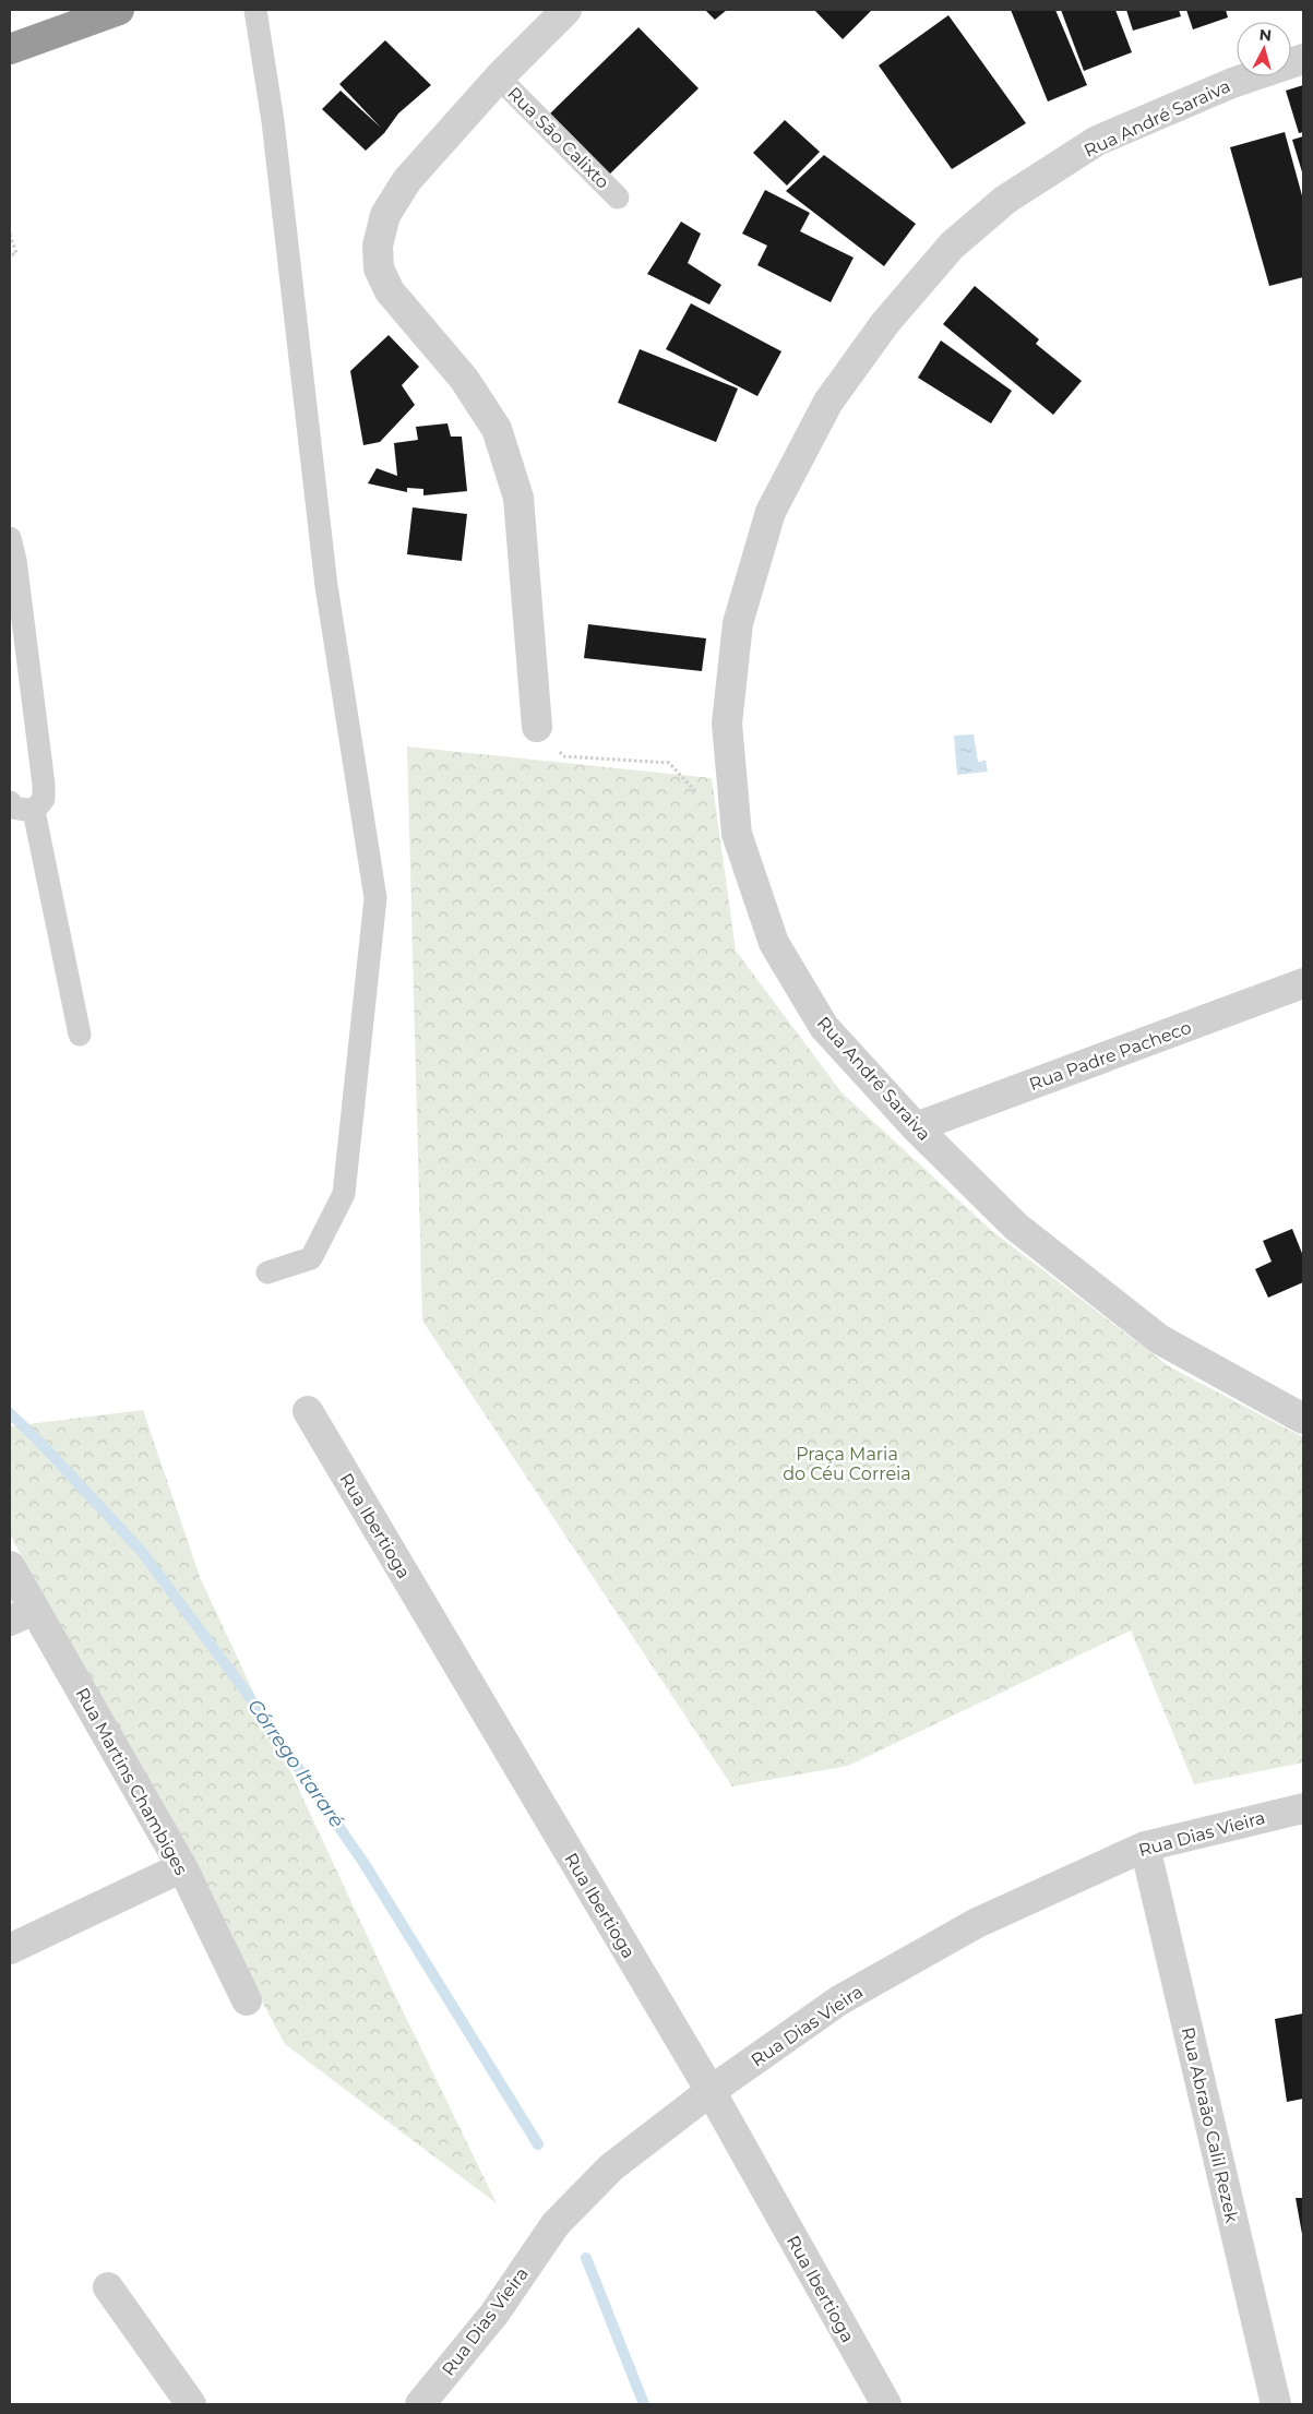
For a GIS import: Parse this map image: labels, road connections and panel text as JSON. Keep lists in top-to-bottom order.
{
  "streets": {
    "street": [
      "Rua André Saraiva",
      "Rua São Calixto",
      "Rua Padre Pacheco",
      "Rua Ibertioga",
      "Rua Martins Chambiges",
      "Rua Dias Vieira",
      "Rua Abraão Calil Rezek"
    ]
  },
  "crossings": [
    ["Rua André Saraiva", "Rua Padre Pacheco"],
    ["Rua Ibertioga", "Rua Dias Vieira"],
    ["Rua Dias Vieira", "Rua Abraão Calil Rezek"]
  ],
  "water": ["Córrego Itararé"],
  "parks": ["Praça Maria do Céu Correia"],
  "north": "top"
}
